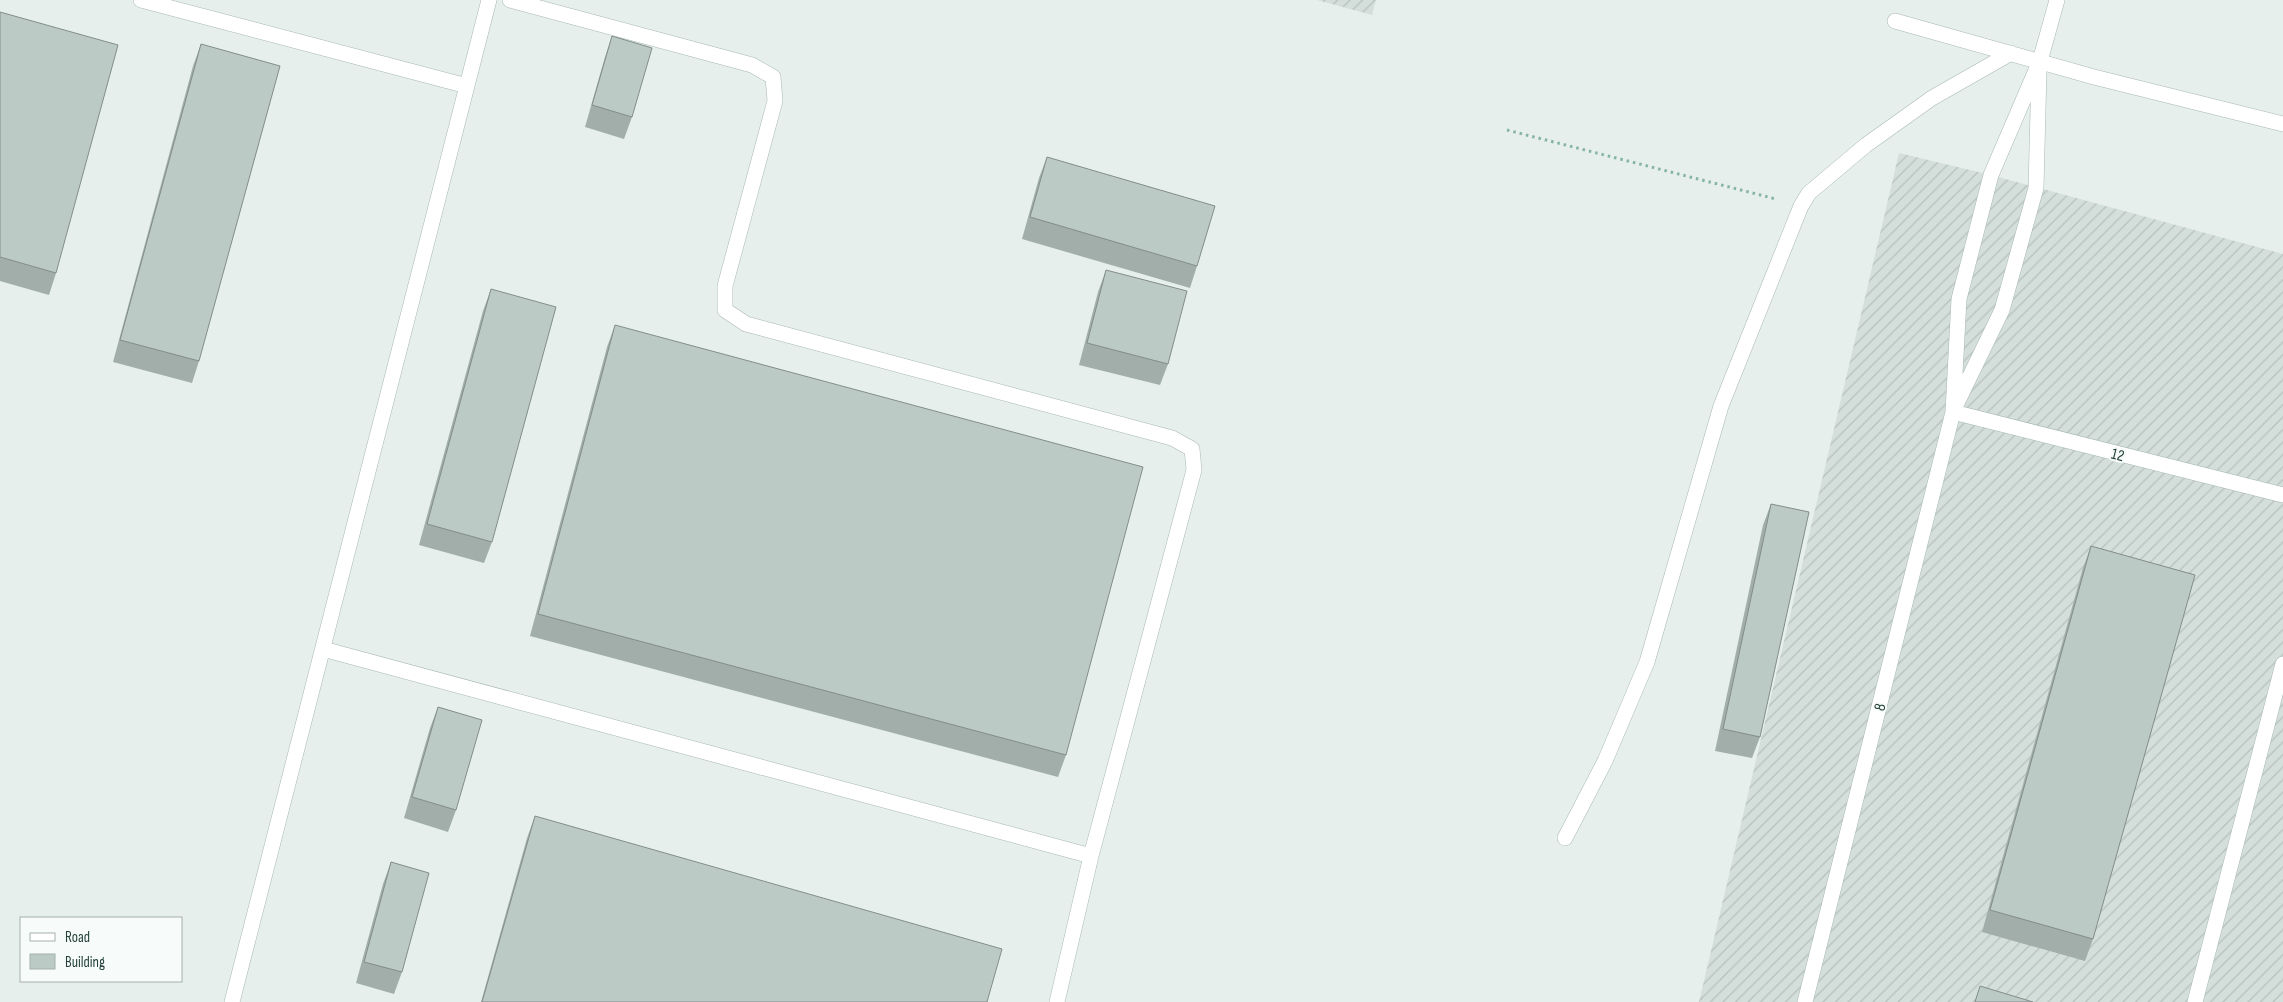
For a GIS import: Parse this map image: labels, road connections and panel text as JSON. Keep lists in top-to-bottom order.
{
  "streets": {
    "street": ["12", "8"]
  },
  "crossings": [
    ["12", "8"]
  ],
  "legend": ["Road", "Building"]
}
